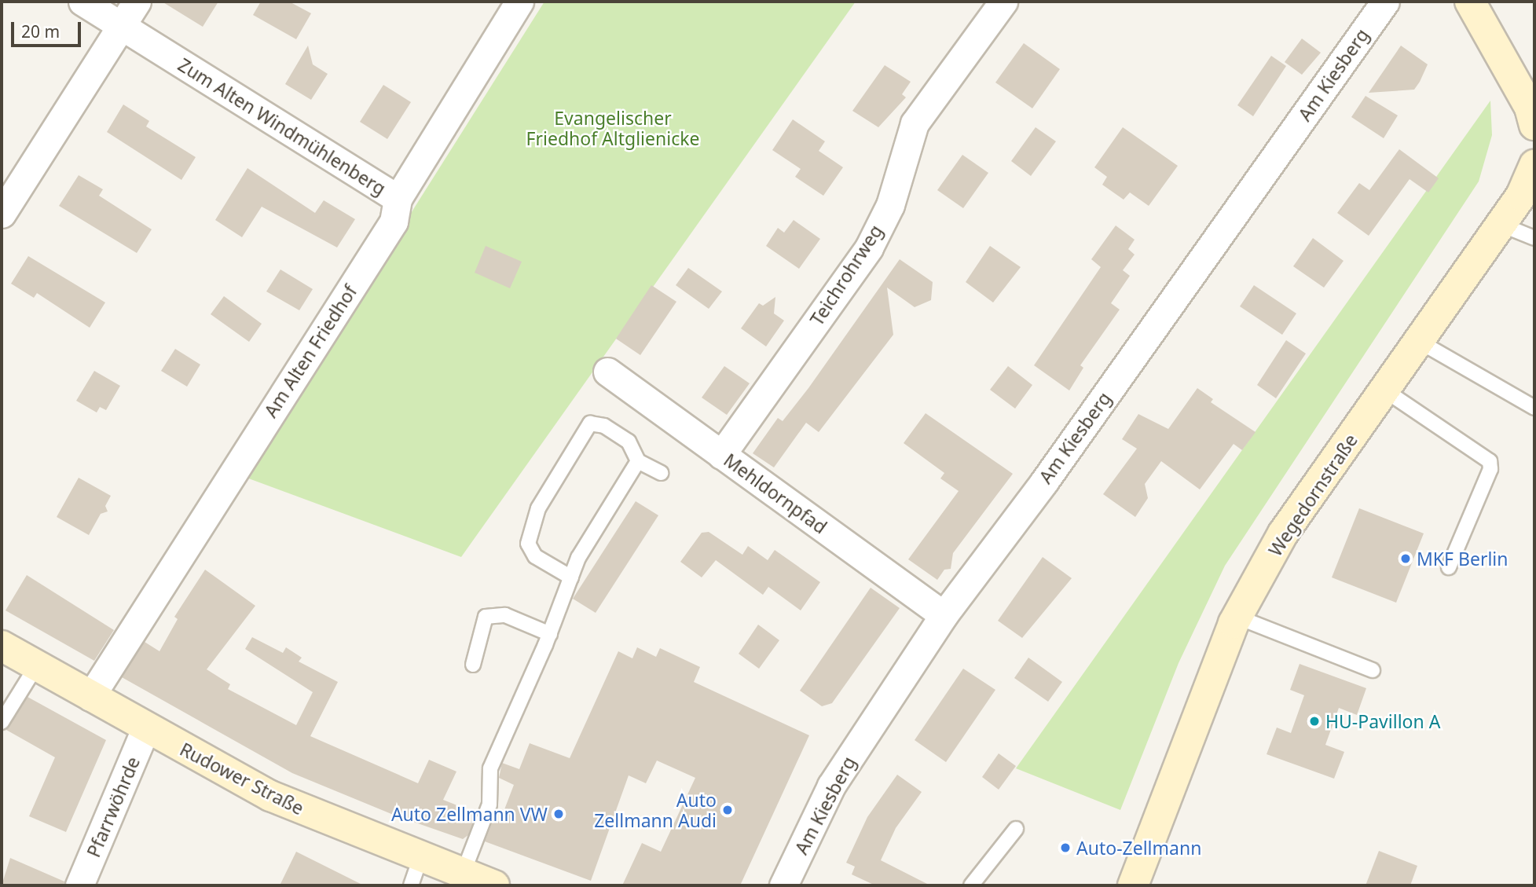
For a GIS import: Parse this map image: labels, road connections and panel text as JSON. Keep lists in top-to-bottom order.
{
  "streets": {
    "street": [
      "Am Kiesberg",
      "Zum Alten Windmühlenberg",
      "Teichrohrweg",
      "Am Alten Friedhof",
      "Mehldornpfad",
      "Wegedornstraße",
      "Rudower Straße",
      "Pfarrwöhrde"
    ]
  },
  "crossings": [
    ["Am Kiesberg", "Mehldornpfad"],
    ["Zum Alten Windmühlenberg", "Am Alten Friedhof"],
    ["Teichrohrweg", "Mehldornpfad"],
    ["Am Alten Friedhof", "Rudower Straße"],
    ["Rudower Straße", "Pfarrwöhrde"]
  ],
  "parks": ["Evangelischer Friedhof Altglienicke"],
  "places": [
    "MKF Berlin",
    "HU-Pavillon A",
    "Auto Zellmann Audi",
    "Auto Zellmann VW",
    "Auto-Zellmann"
  ],
  "scale_bar": "20 m"
}
